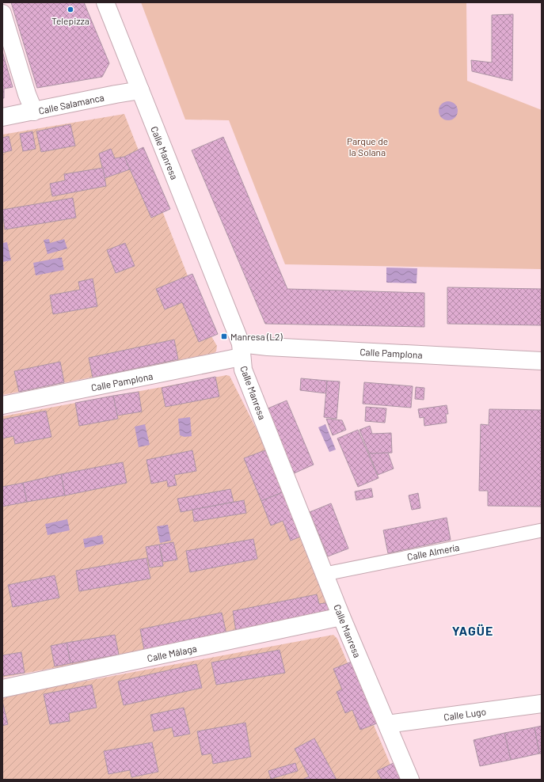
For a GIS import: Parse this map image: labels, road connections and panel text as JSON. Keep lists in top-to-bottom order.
{
  "streets": {
    "street": [
      "Calle Salamanca",
      "Calle Manresa",
      "Calle Pamplona",
      "Calle Almería",
      "Calle Málaga",
      "Calle Lugo"
    ]
  },
  "crossings": [
    ["Calle Salamanca", "Calle Manresa"],
    ["Calle Manresa", "Calle Pamplona"],
    ["Calle Manresa", "Calle Almería"],
    ["Calle Manresa", "Calle Málaga"],
    ["Calle Manresa", "Calle Lugo"]
  ],
  "districts": ["YAGÜE"],
  "parks": ["Parque de la Solana"],
  "places": {
    "other": ["Telepizza"],
    "transit": ["Manresa (L2)"]
  }
}
